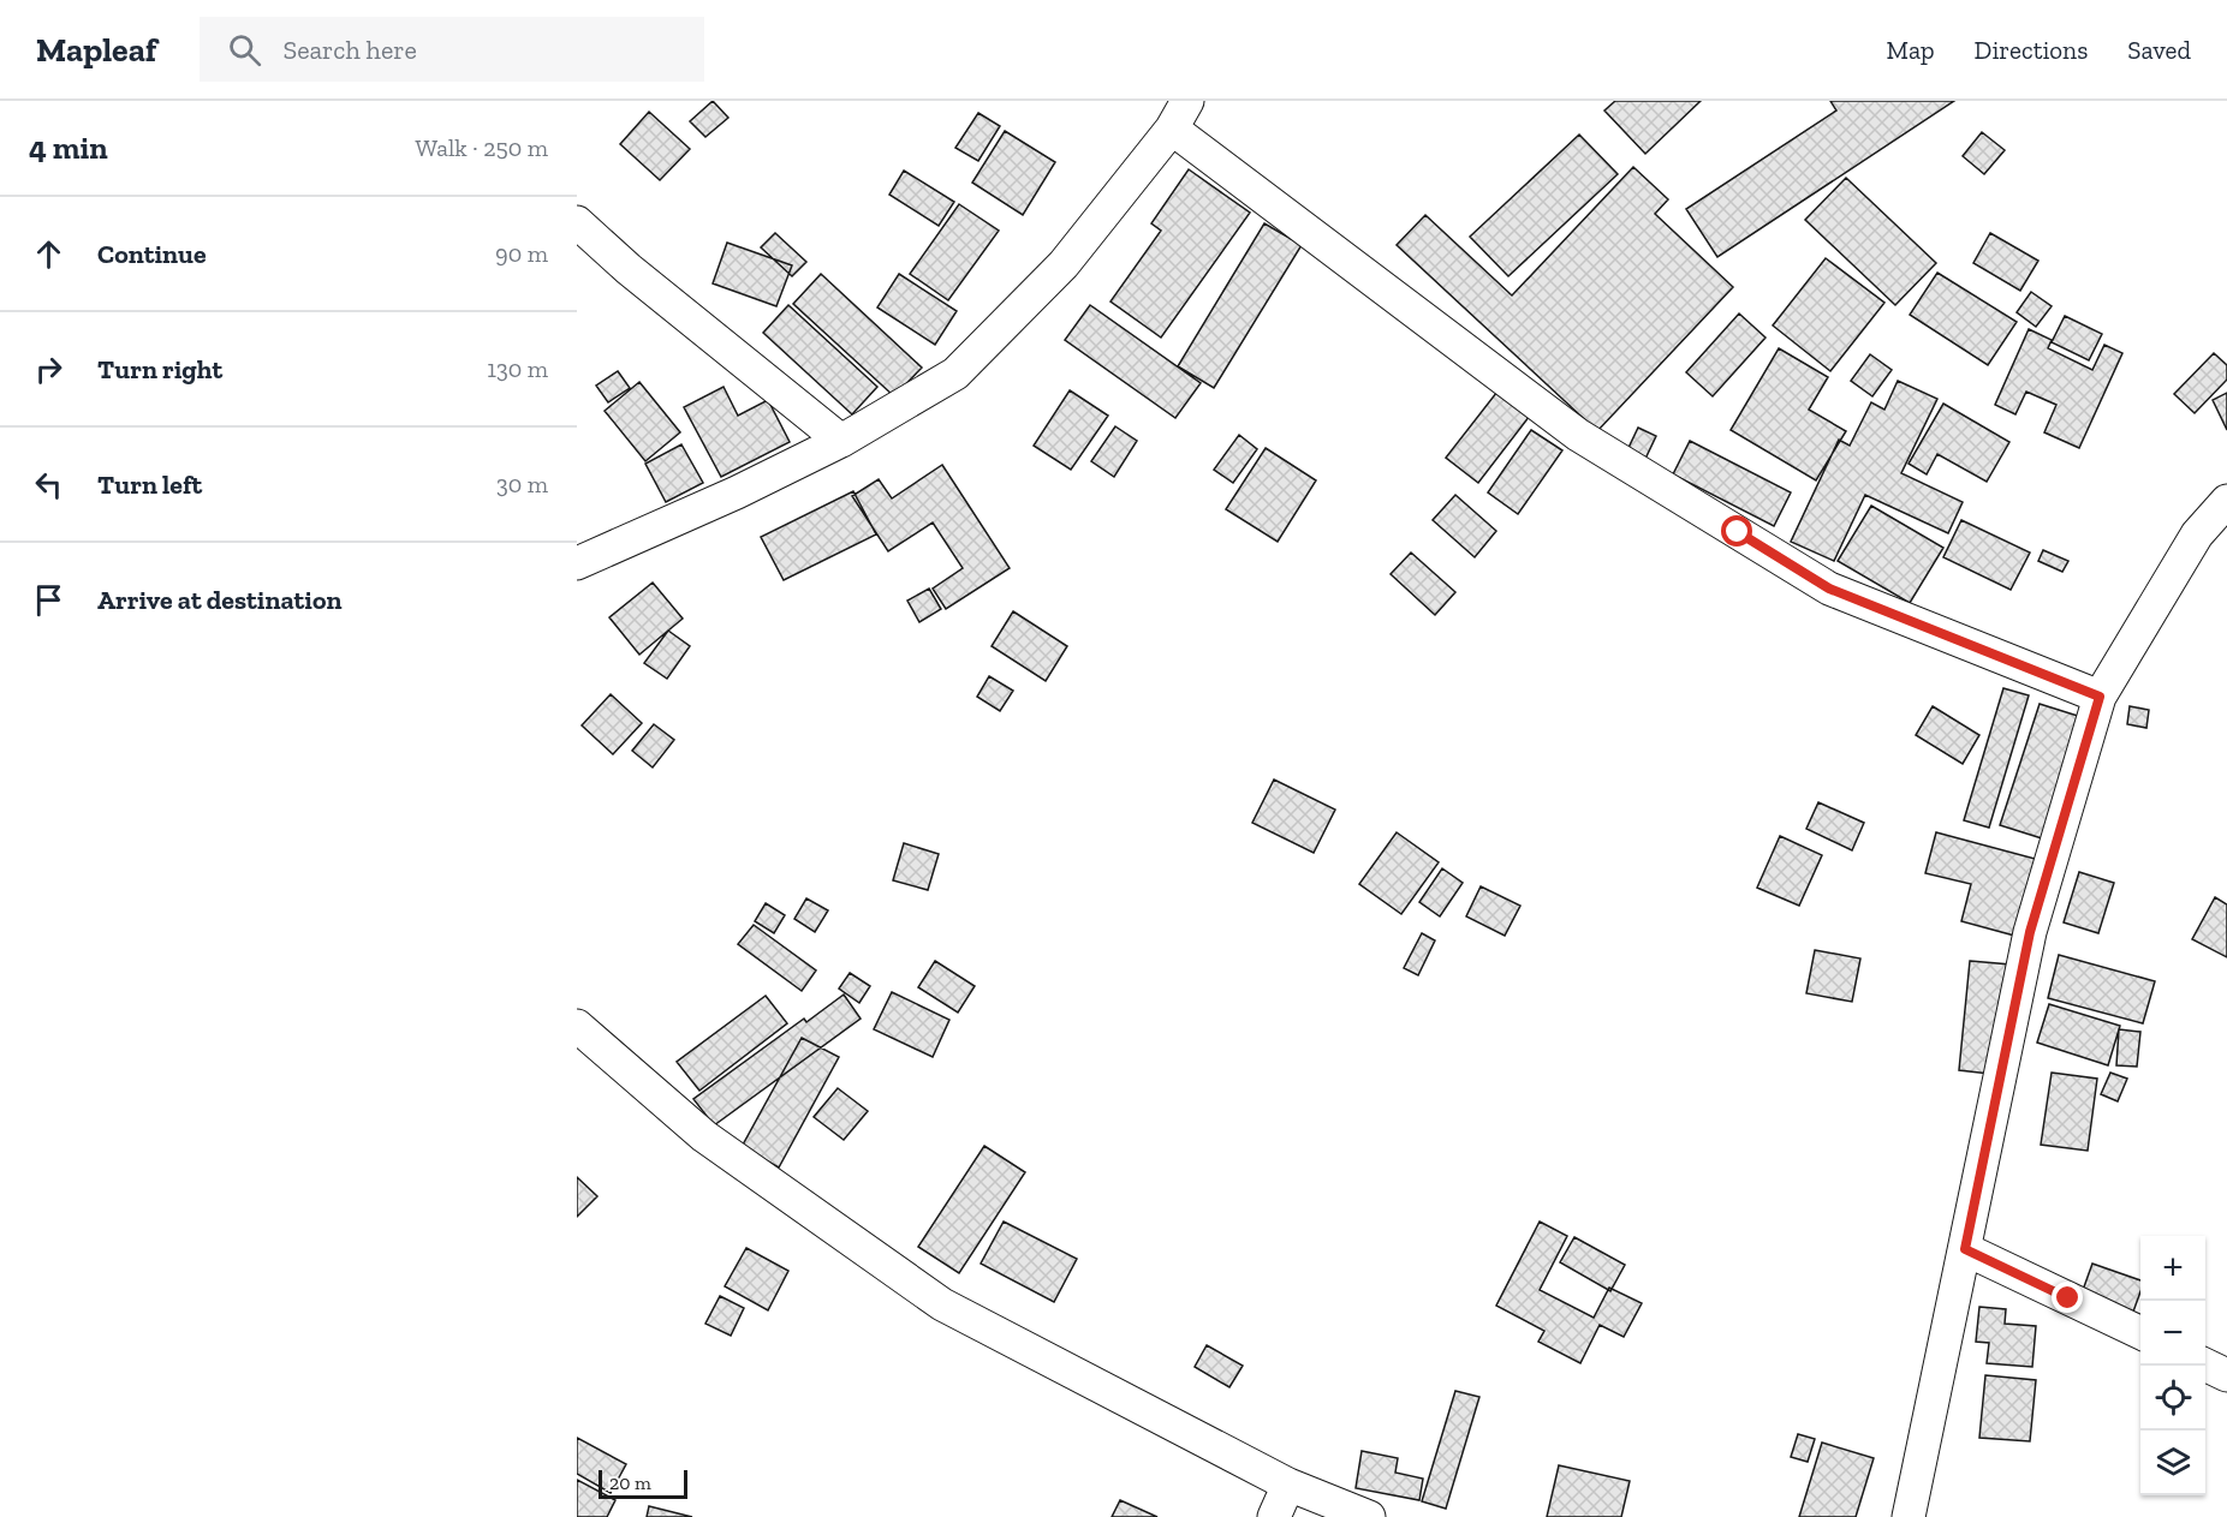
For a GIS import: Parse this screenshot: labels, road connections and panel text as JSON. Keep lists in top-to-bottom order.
{
  "scale_bar": "20 m",
  "page": {
    "header": "Mapleaf",
    "search": "Search here",
    "nav": ["Map", "Directions", "Saved"],
    "heading": ["4 min", "Walk · 250 m"],
    "list": [
      ["Continue", "90 m"],
      ["Turn right", "130 m"],
      ["Turn left", "30 m"],
      "Arrive at destination"
    ],
    "map_buttons": ["+", "−"],
    "scale": "20 m"
  }
}
